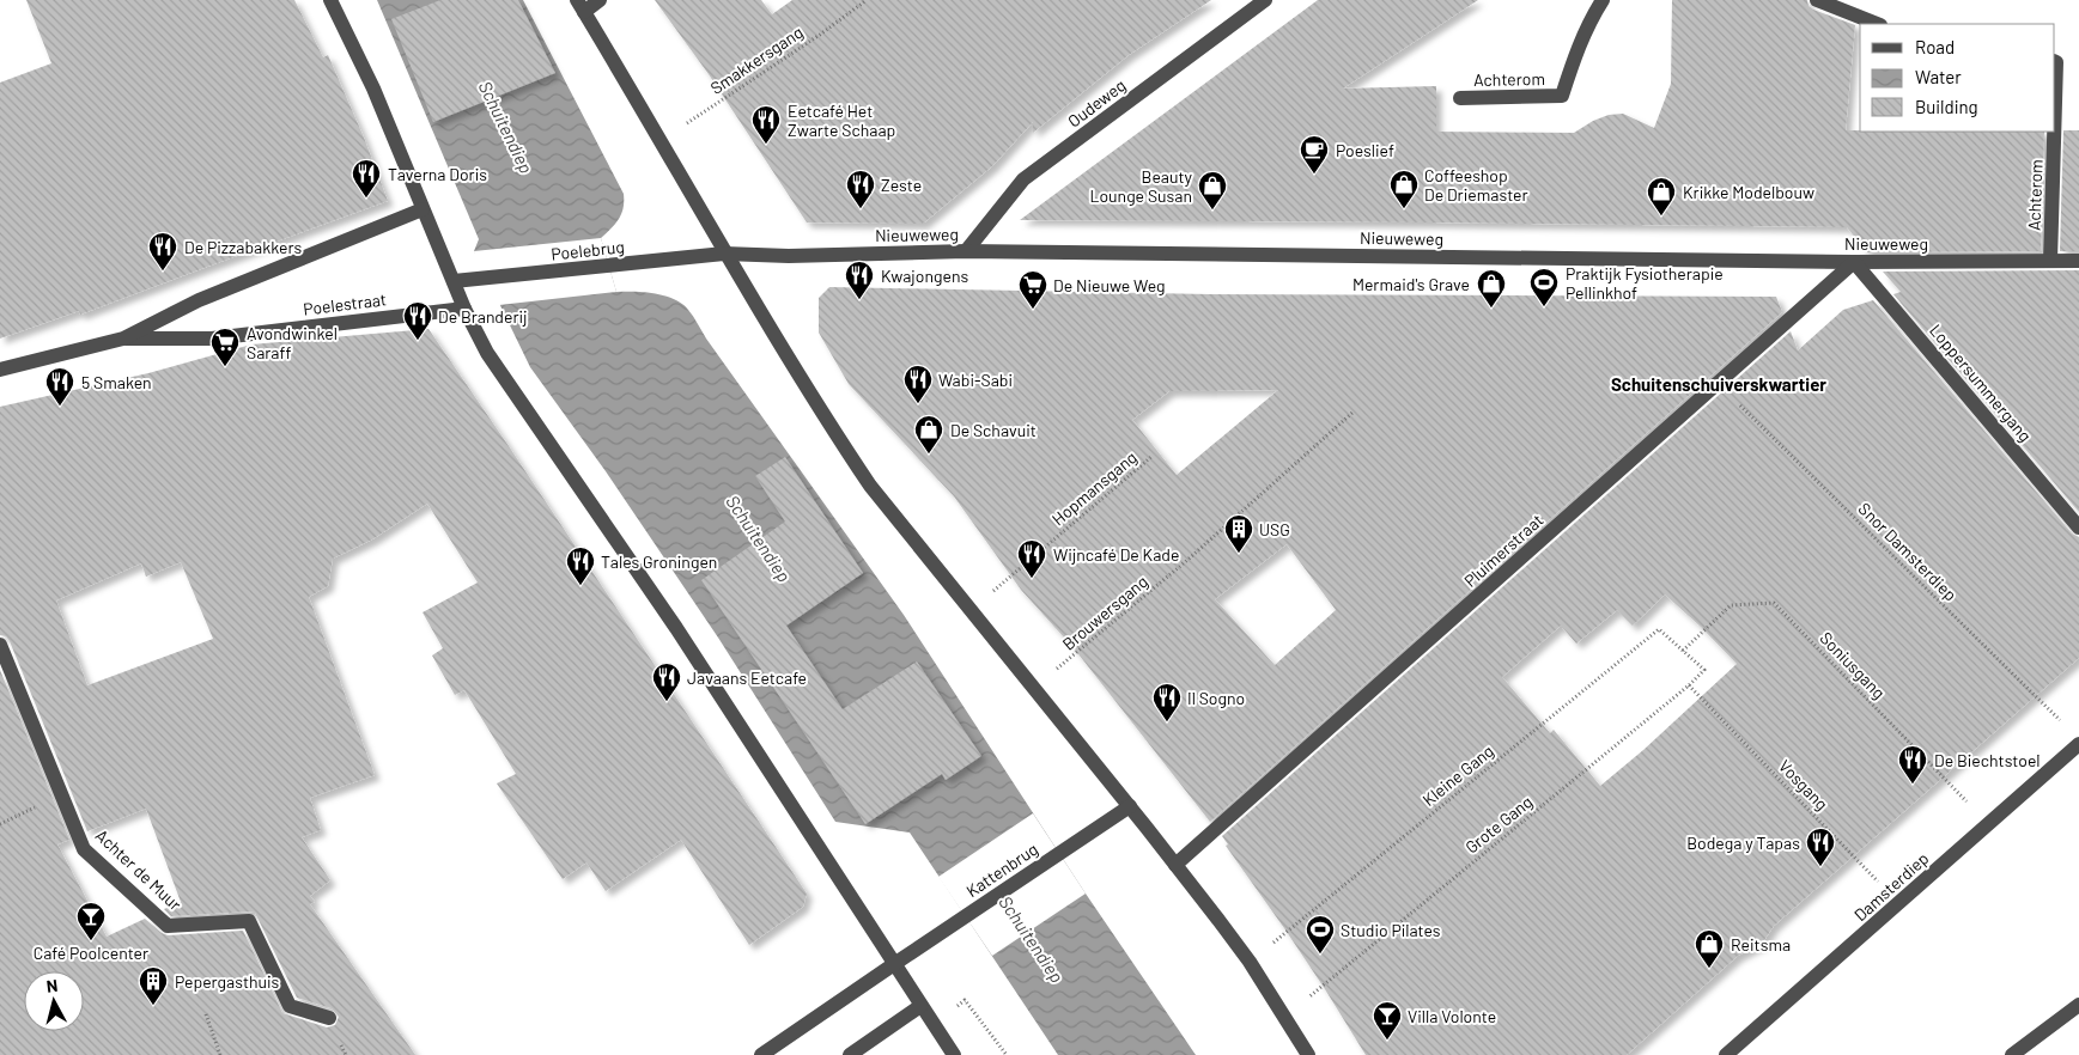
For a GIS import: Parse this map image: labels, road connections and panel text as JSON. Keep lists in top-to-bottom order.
{
  "streets": {
    "street": [
      "Achterom",
      "Oudeweg",
      "Nieuweweg",
      "Poelebrug",
      "Poelestraat",
      "Loppersummergang",
      "Pluimerstraat",
      "Achter de Muur",
      "Kattenbrug",
      "Damsterdiep"
    ],
    "path": [
      "Smakkersgang",
      "Hopmansgang",
      "Snor Damsterdiep",
      "Brouwersgang",
      "Soniusgang",
      "Kleine Gang",
      "Vosgang",
      "Grote Gang"
    ]
  },
  "crossings": [
    ["Achterom", "Nieuweweg"],
    ["Oudeweg", "Nieuweweg"],
    ["Nieuweweg", "Poelebrug"],
    ["Nieuweweg", "Loppersummergang"],
    ["Nieuweweg", "Pluimerstraat"],
    ["Loppersummergang", "Pluimerstraat"],
    ["Pluimerstraat", "Snor Damsterdiep"],
    ["Soniusgang", "Kleine Gang"],
    ["Soniusgang", "Grote Gang"],
    ["Soniusgang", "Damsterdiep"],
    ["Kleine Gang", "Grote Gang"],
    ["Vosgang", "Grote Gang"],
    ["Vosgang", "Damsterdiep"]
  ],
  "districts": ["Schuitenschuiverskwartier"],
  "water": ["Schuitendiep"],
  "places": {
    "restaurant": [
      "Eetcafé Het Zwarte Schaap",
      "Taverna Doris",
      "Zeste",
      "De Pizzabakkers",
      "Kwajongens",
      "De Branderij",
      "Wabi-Sabi",
      "5 Smaken",
      "Wijncafé De Kade",
      "Tales Groningen",
      "Javaans Eetcafe",
      "Il Sogno",
      "De Biechtstoel",
      "Bodega y Tapas"
    ],
    "cafe": ["Poeslief"],
    "shop": [
      "Coffeeshop De Driemaster",
      "Beauty Lounge Susan",
      "Krikke Modelbouw",
      "Mermaid's Grave",
      "De Schavuit",
      "Reitsma"
    ],
    "sports": ["Praktijk Fysiotherapie Pellinkhof", "Studio Pilates"],
    "supermarket": ["De Nieuwe Weg", "Avondwinkel Saraff"],
    "building": ["USG", "Pepergasthuis"],
    "bar": ["Café Poolcenter", "Villa Volonte"]
  },
  "legend": ["Road", "Water", "Building"],
  "north": "top"
}
